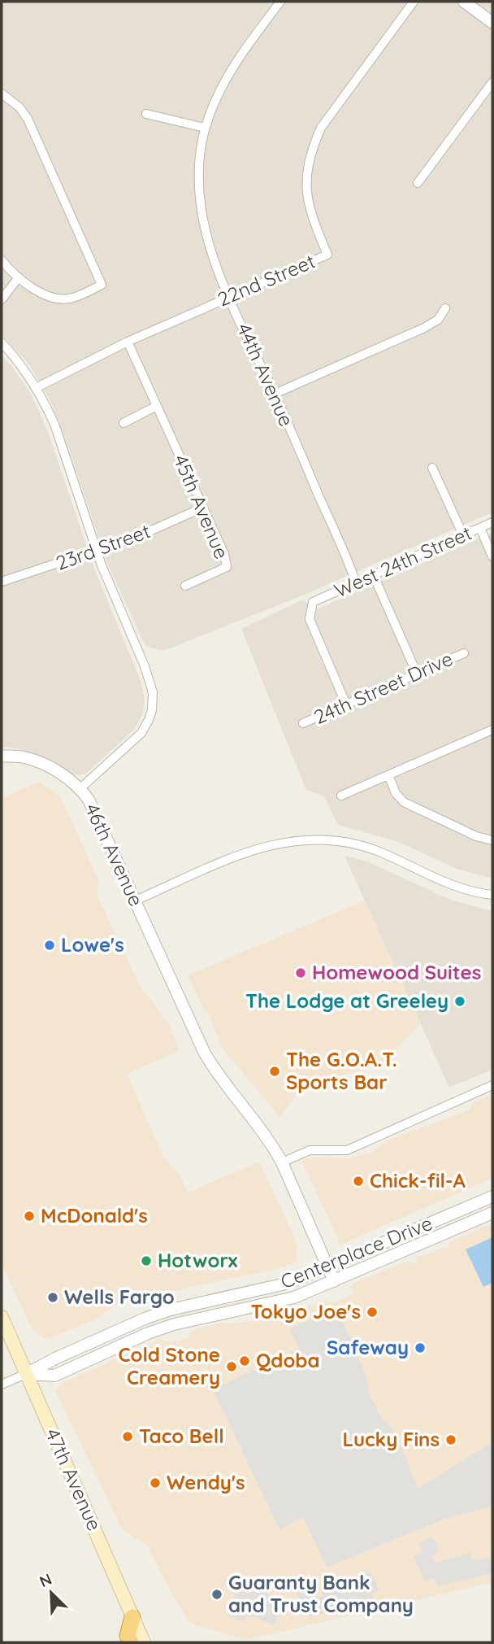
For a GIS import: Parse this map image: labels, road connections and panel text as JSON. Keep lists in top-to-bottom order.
{
  "streets": {
    "main road": ["47th Avenue"],
    "street": [
      "22nd Street",
      "44th Avenue",
      "45th Avenue",
      "23rd Street",
      "West 24th Street",
      "24th Street Drive",
      "46th Avenue",
      "Centerplace Drive"
    ]
  },
  "crossings": [
    ["22nd Street", "44th Avenue"],
    ["22nd Street", "45th Avenue"],
    ["22nd Street", "46th Avenue"],
    ["44th Avenue", "West 24th Street"],
    ["45th Avenue", "23rd Street"],
    ["23rd Street", "46th Avenue"],
    ["West 24th Street", "24th Street Drive"],
    ["46th Avenue", "Centerplace Drive"],
    ["Centerplace Drive", "47th Avenue"]
  ],
  "places": [
    "Lowe's",
    "Homewood Suites",
    "The Lodge at Greeley",
    "The G.O.A.T. Sports Bar",
    "Chick-fil-A",
    "McDonald's",
    "Hotworx",
    "Wells Fargo",
    "Tokyo Joe's",
    "Safeway",
    "Qdoba",
    "Cold Stone Creamery",
    "Taco Bell",
    "Lucky Fins",
    "Wendy's",
    "Guaranty Bank and Trust Company"
  ],
  "north": "top left"
}
